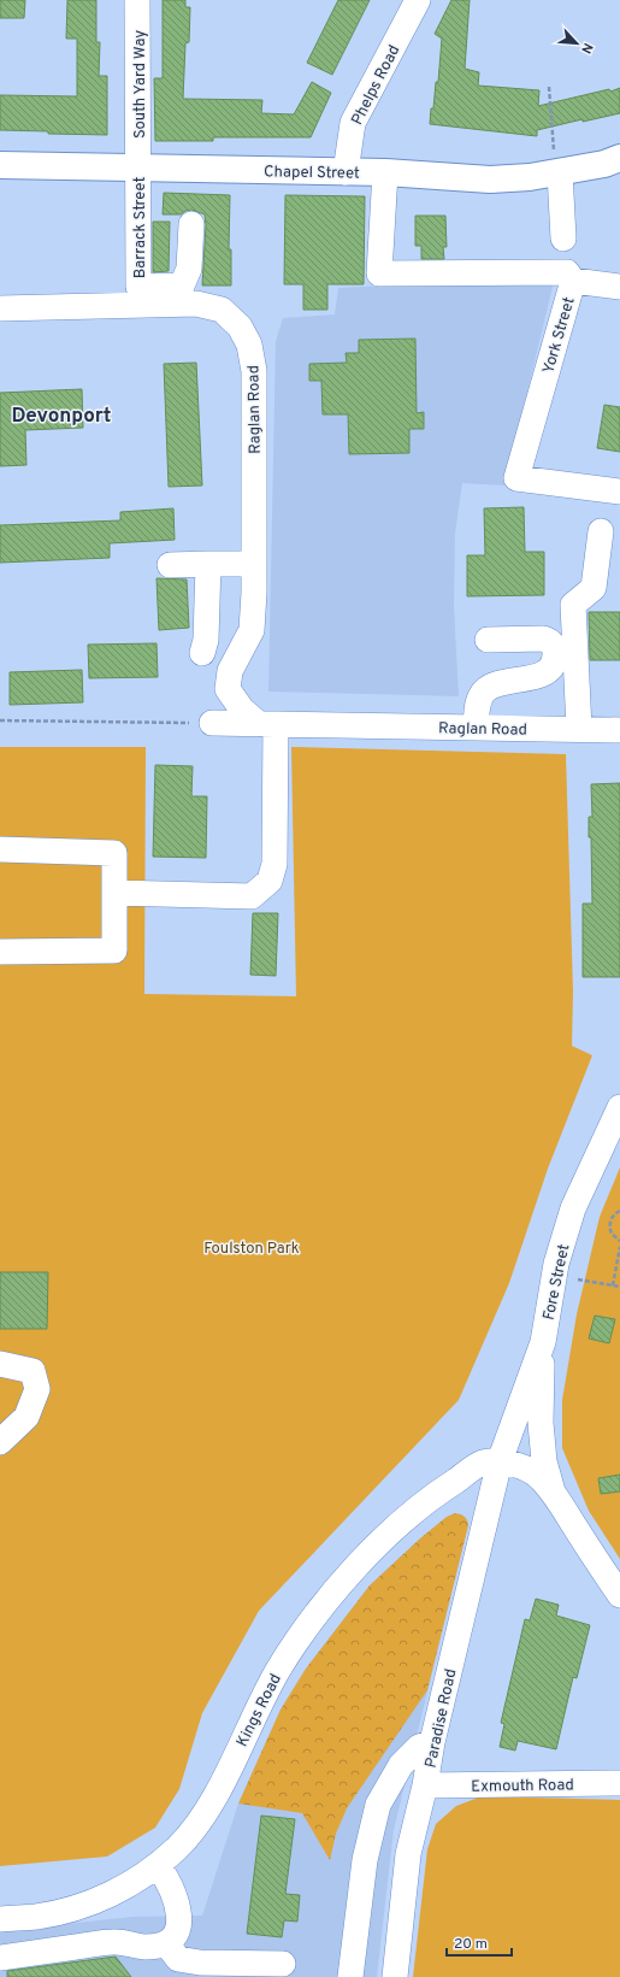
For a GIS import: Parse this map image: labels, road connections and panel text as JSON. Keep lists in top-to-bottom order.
{
  "streets": {
    "main road": ["Chapel Street"],
    "street": [
      "South Yard Way",
      "Phelps Road",
      "Barrack Street",
      "York Street",
      "Raglan Road",
      "Fore Street",
      "Kings Road",
      "Paradise Road",
      "Exmouth Road"
    ]
  },
  "crossings": [
    ["South Yard Way", "Chapel Street"],
    ["South Yard Way", "Barrack Street"],
    ["Phelps Road", "Chapel Street"],
    ["Chapel Street", "Barrack Street"],
    ["Chapel Street", "York Street"],
    ["Fore Street", "Kings Road"],
    ["Fore Street", "Paradise Road"],
    ["Kings Road", "Paradise Road"],
    ["Paradise Road", "Exmouth Road"]
  ],
  "districts": ["Devonport"],
  "parks": ["Foulston Park"],
  "scale_bar": "20 m",
  "north": "bottom right"
}
